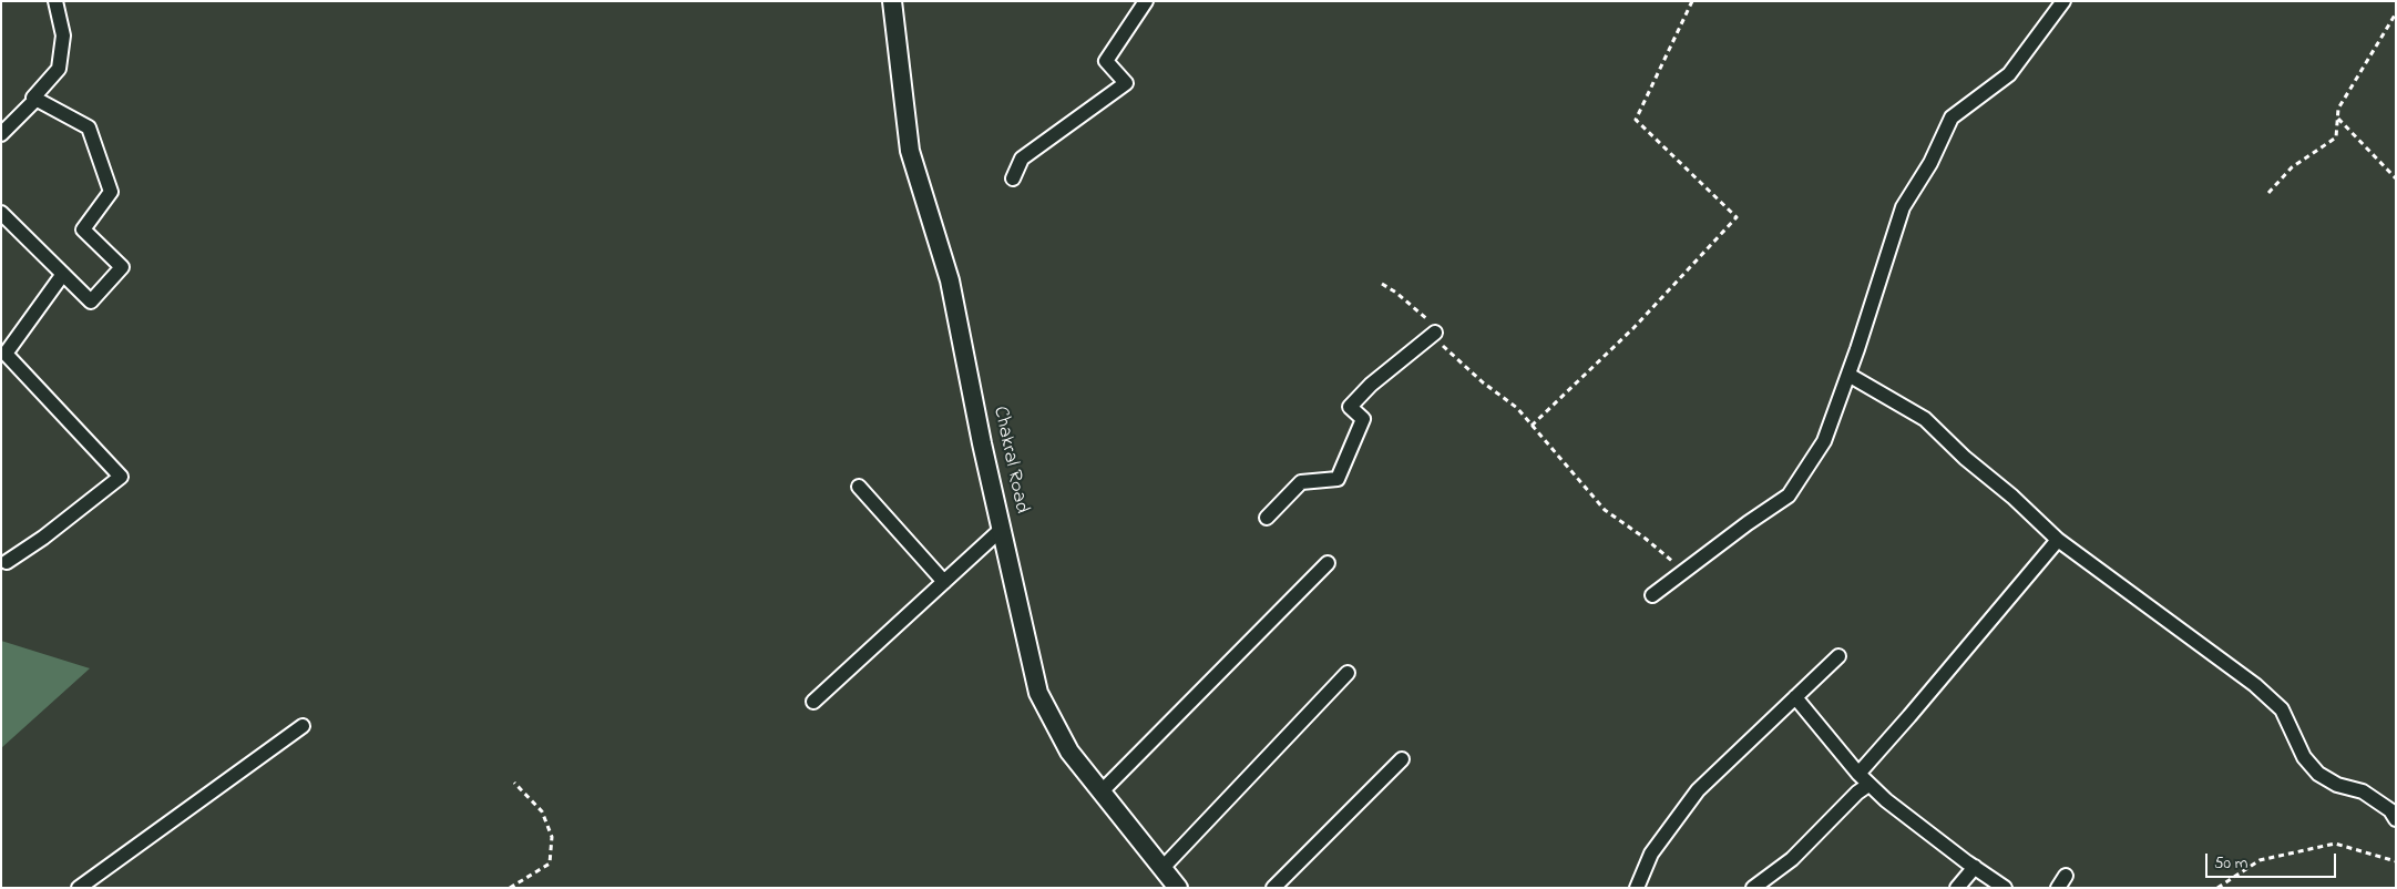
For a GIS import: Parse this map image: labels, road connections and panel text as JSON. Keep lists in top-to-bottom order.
{
  "streets": {
    "street": ["Chakral Road"]
  },
  "scale_bar": "50 m"
}
